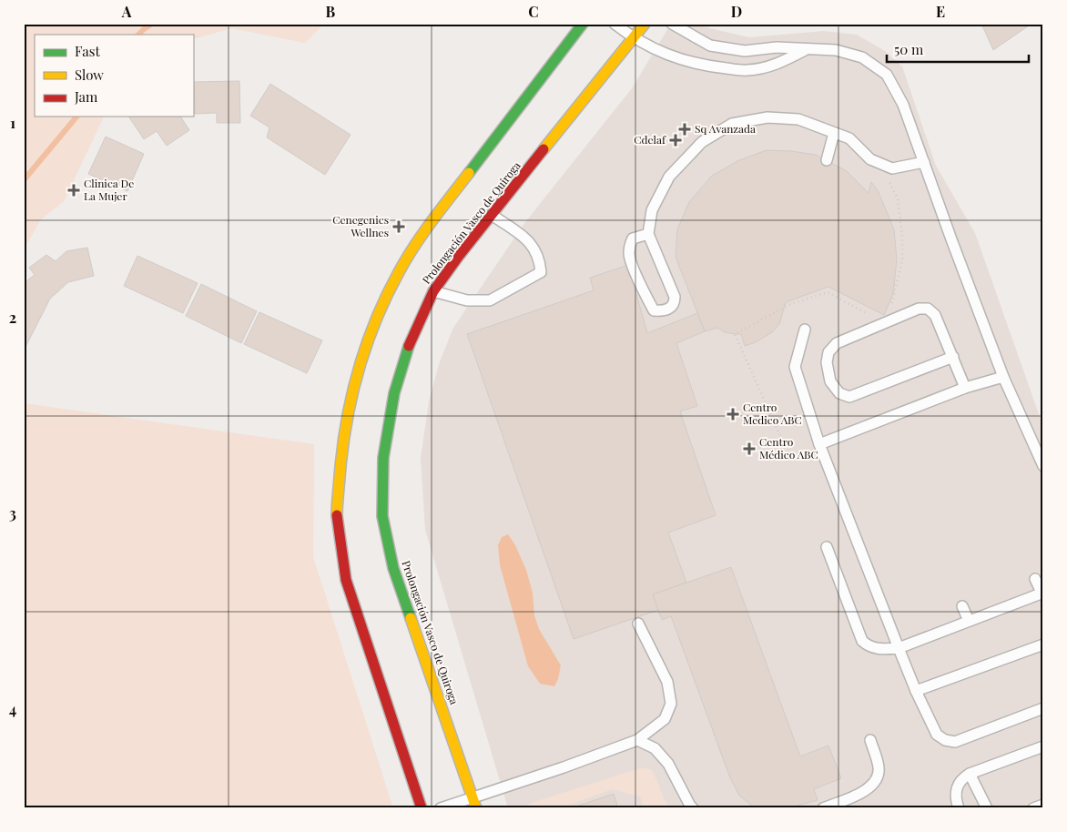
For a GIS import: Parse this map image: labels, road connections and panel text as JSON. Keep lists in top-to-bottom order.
{
  "streets": {
    "street": ["Prolongación Vasco de Quiroga"]
  },
  "places": {
    "health": [
      "Sq Avanzada",
      "Cdelaf",
      "Clinica De La Mujer",
      "Cenegenics Wellnes",
      "Centro Medico ABC",
      "Centro Médico ABC"
    ]
  },
  "legend": ["Fast", "Slow", "Jam"],
  "scale_bar": "50 m",
  "grid": {
    "columns": [
      "A",
      "B",
      "C",
      "D",
      "E"
    ],
    "rows": [
      "1",
      "2",
      "3",
      "4"
    ]
  }
}
